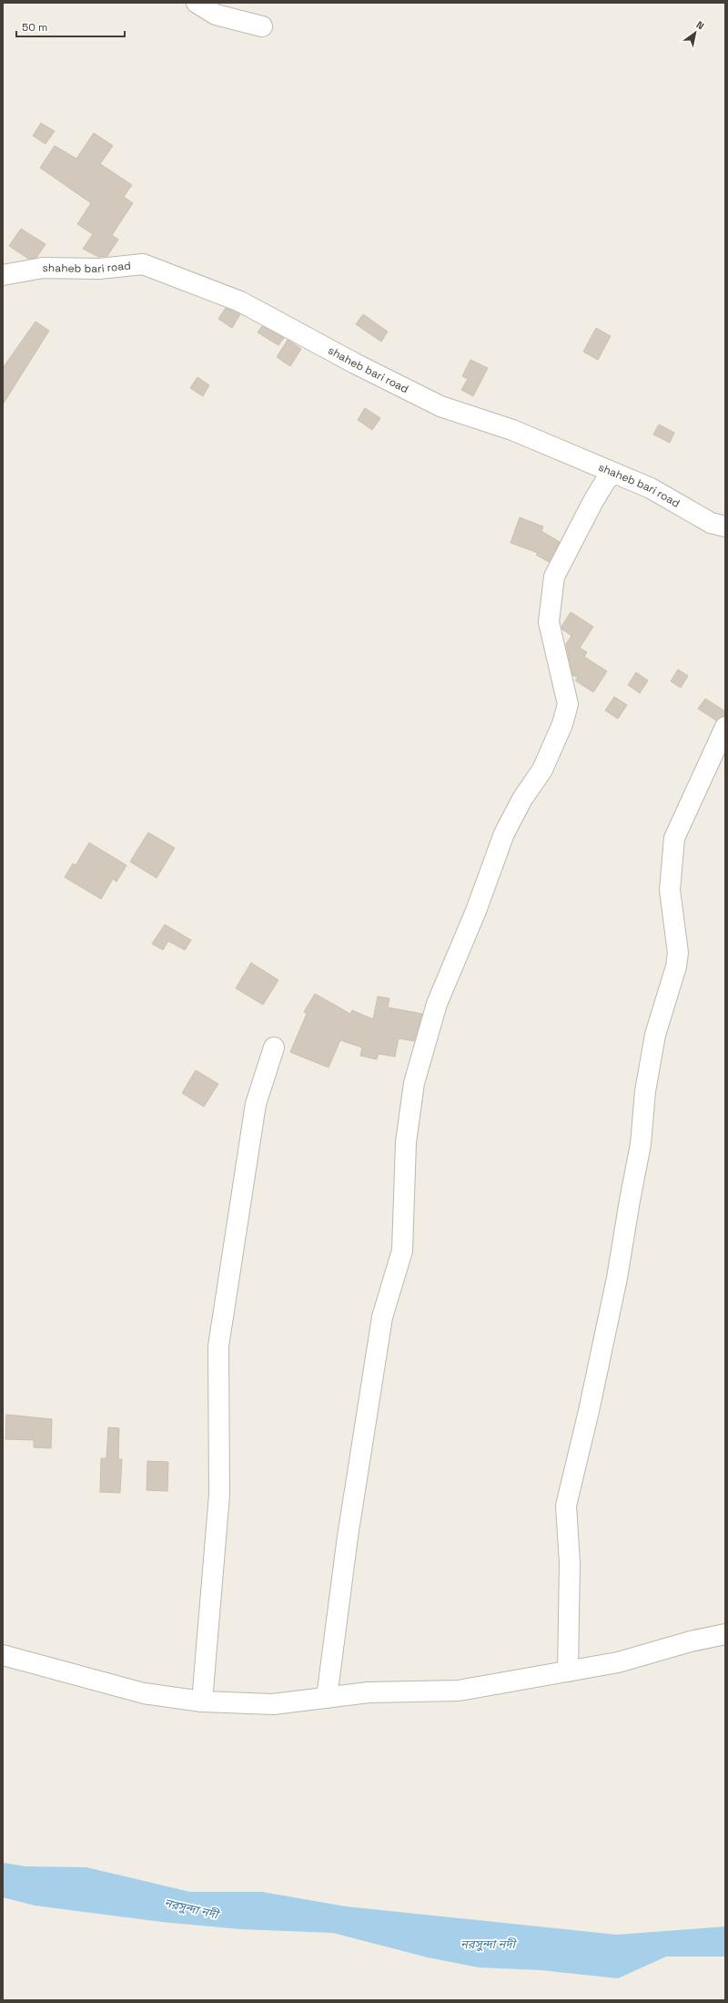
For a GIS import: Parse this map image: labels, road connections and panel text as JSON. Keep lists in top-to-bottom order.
{
  "streets": {
    "street": ["shaheb bari road"]
  },
  "water": ["নরসুন্দা নদী"],
  "scale_bar": "50 m",
  "north": "top right"
}
